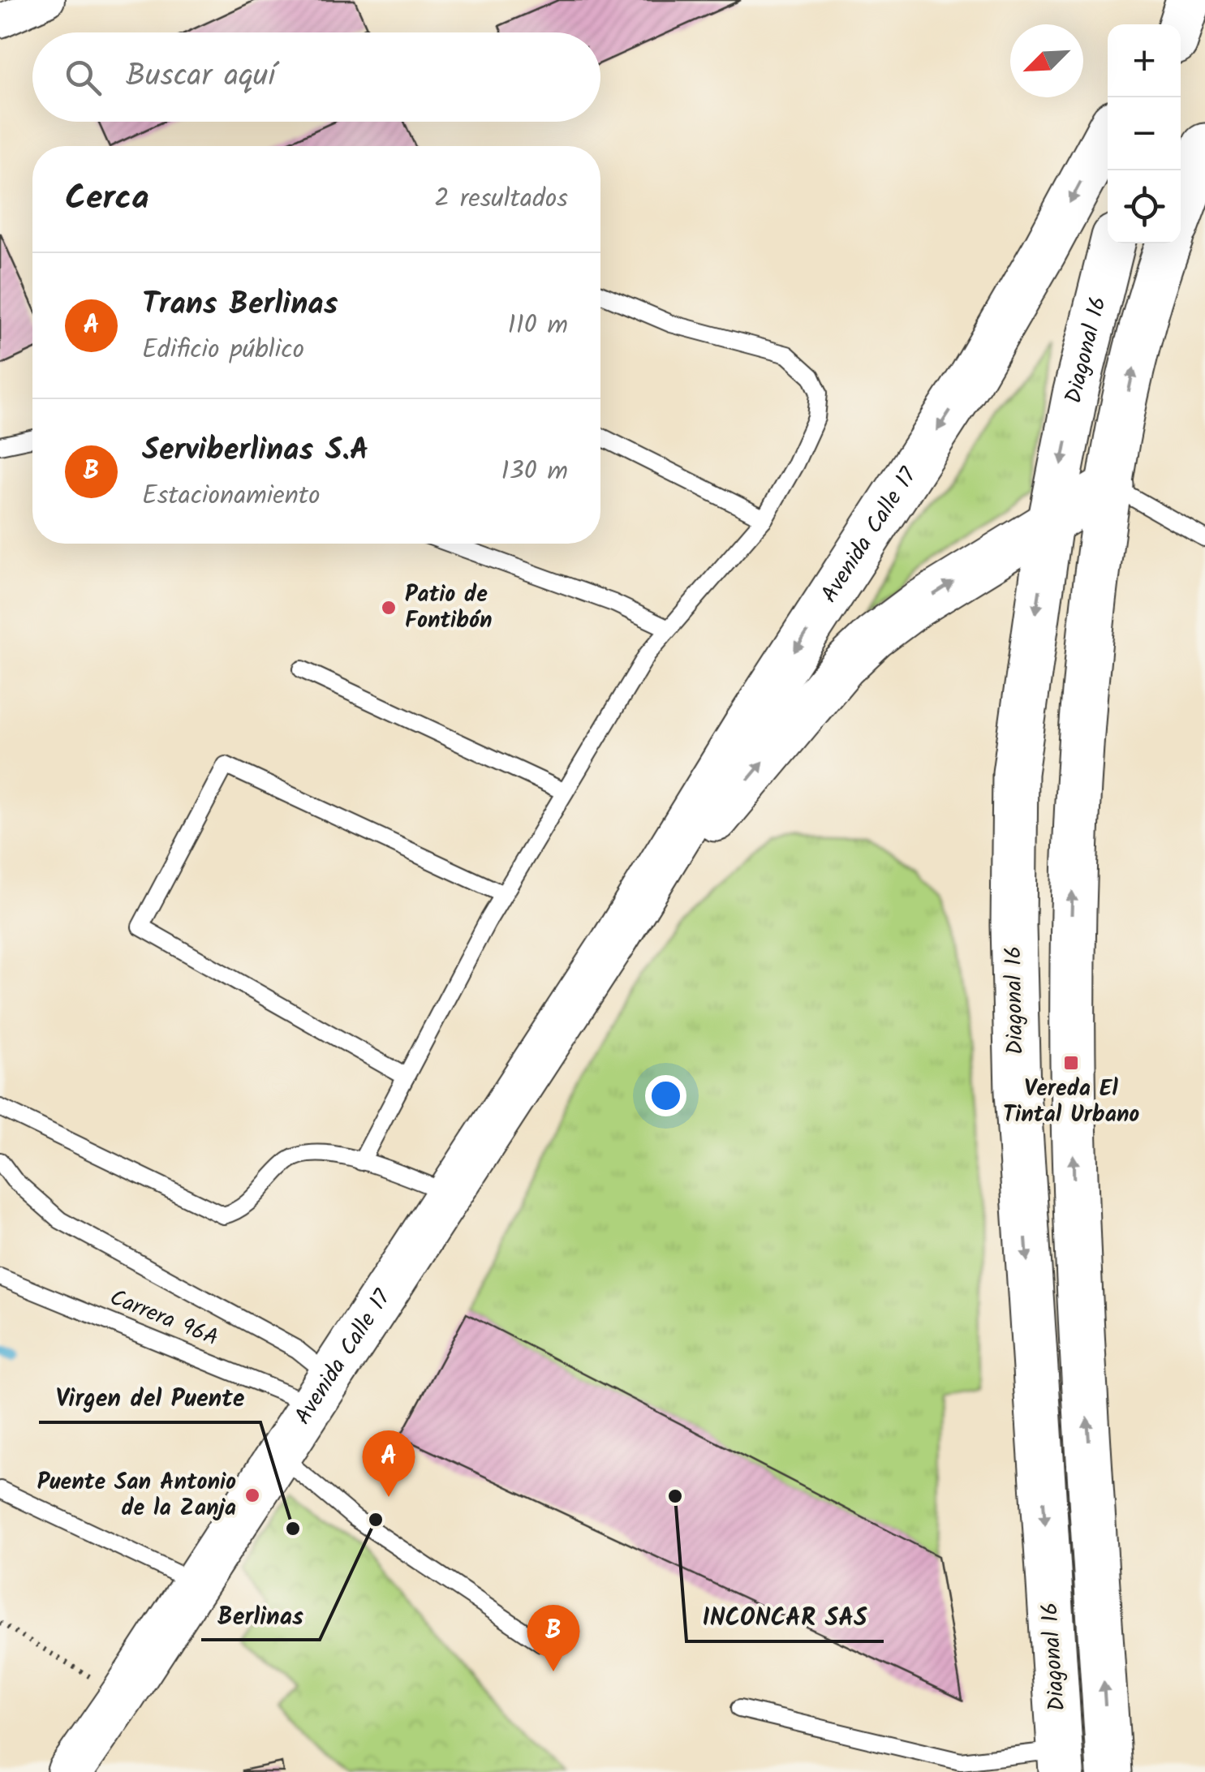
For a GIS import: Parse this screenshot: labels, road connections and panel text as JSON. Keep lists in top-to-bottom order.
{
  "streets": {
    "main road": ["Diagonal 16", "Avenida Calle 17"],
    "lane": ["Carrera 96A"]
  },
  "crossings": [
    ["Diagonal 16", "Avenida Calle 17"],
    ["Avenida Calle 17", "Carrera 96A"]
  ],
  "places": {
    "other": [
      "Patio de Fontibón",
      "Puente San Antonio de la Zanja",
      "INCONCAR SAS",
      "Berlinas",
      "Virgen del Puente"
    ],
    "transit": ["Vereda El Tintal Urbano"]
  },
  "north": "bottom left",
  "page": {
    "map_buttons": ["+", "−"],
    "search": "Buscar aquí",
    "heading": ["Cerca", "2 resultados"],
    "list": [
      {
        "mark": "A",
        "name": "Trans Berlinas",
        "note": "Edificio público",
        "value": "110 m"
      },
      {
        "mark": "B",
        "name": "Serviberlinas S.A",
        "note": "Estacionamiento",
        "value": "130 m"
      }
    ],
    "pins": ["A", "B"]
  }
}
